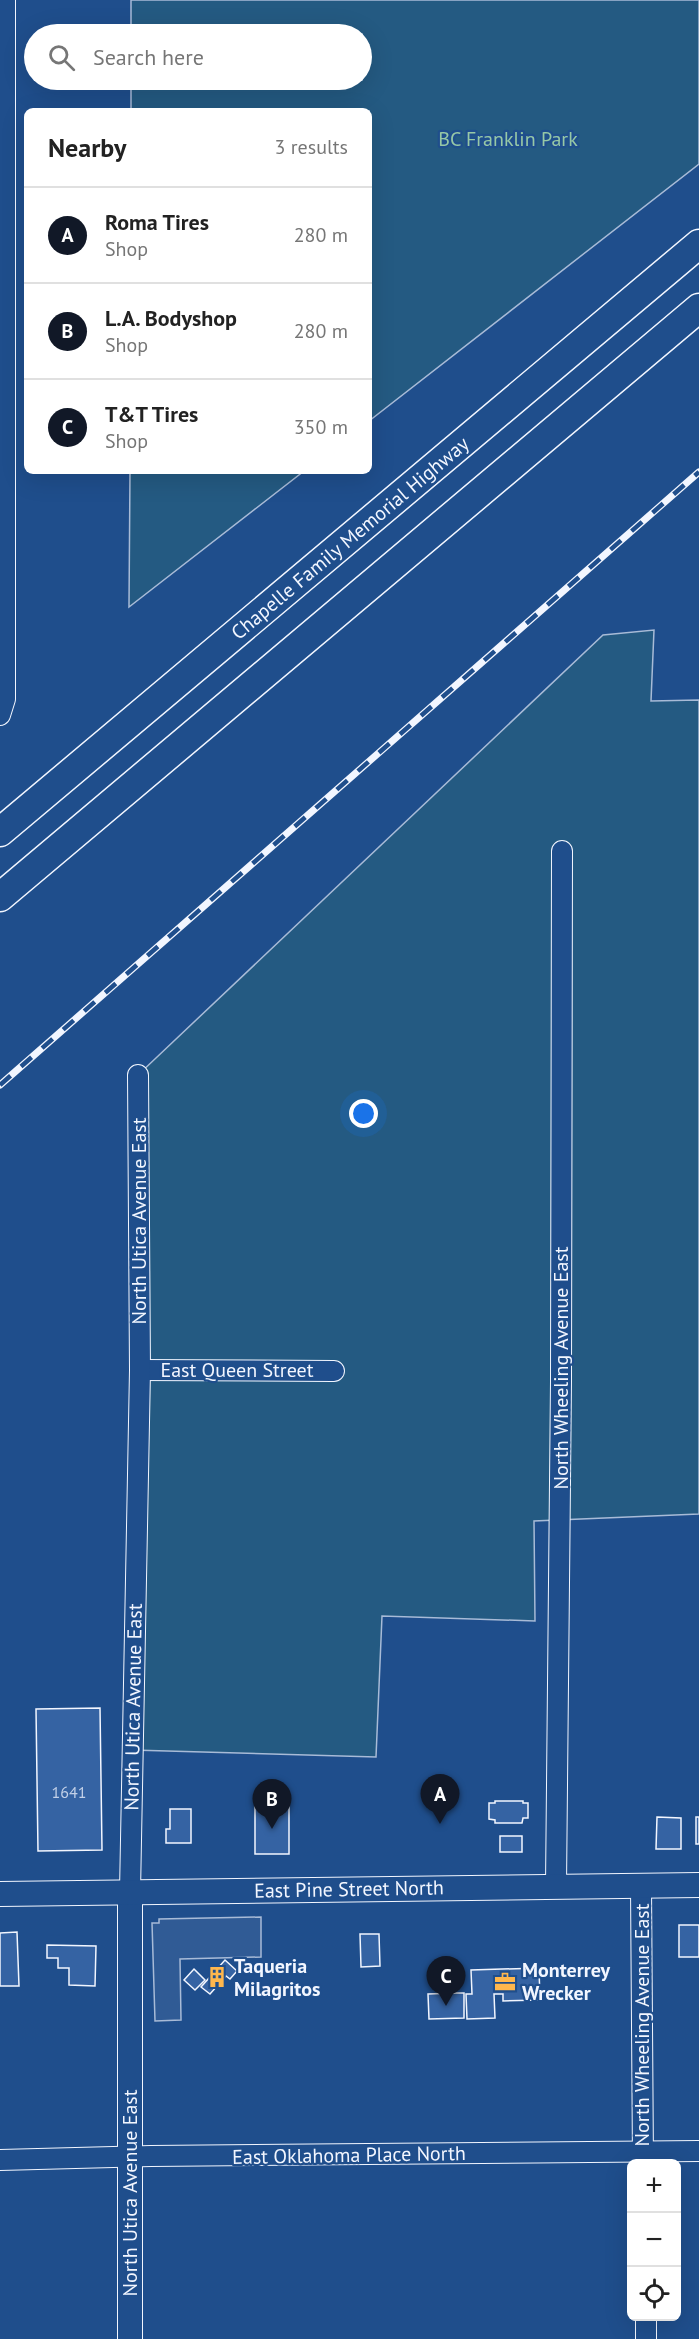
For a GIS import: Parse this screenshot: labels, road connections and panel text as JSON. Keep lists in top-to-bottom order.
{
  "streets": {
    "highway": ["Chapelle Family Memorial Highway"],
    "main road": ["North Utica Avenue East", "East Pine Street North"],
    "street": ["North Wheeling Avenue East", "East Queen Street", "East Oklahoma Place North"]
  },
  "crossings": [
    ["North Utica Avenue East", "East Queen Street"],
    ["North Utica Avenue East", "East Pine Street North"],
    ["North Utica Avenue East", "East Oklahoma Place North"],
    ["North Wheeling Avenue East", "East Pine Street North"],
    ["North Wheeling Avenue East", "East Oklahoma Place North"]
  ],
  "parks": ["BC Franklin Park"],
  "places": {
    "building": ["Taqueria Milagritos"],
    "office": ["Monterrey Wrecker"]
  },
  "house_numbers": ["1641"],
  "page": {
    "search": "Search here",
    "heading": ["Nearby", "3 results"],
    "list": [
      {
        "mark": "A",
        "name": "Roma Tires",
        "note": "Shop",
        "value": "280 m"
      },
      {
        "mark": "B",
        "name": "L.A. Bodyshop",
        "note": "Shop",
        "value": "280 m"
      },
      {
        "mark": "C",
        "name": "T&T Tires",
        "note": "Shop",
        "value": "350 m"
      }
    ],
    "pins": ["A", "B", "C"],
    "map_buttons": ["+", "−"]
  }
}
